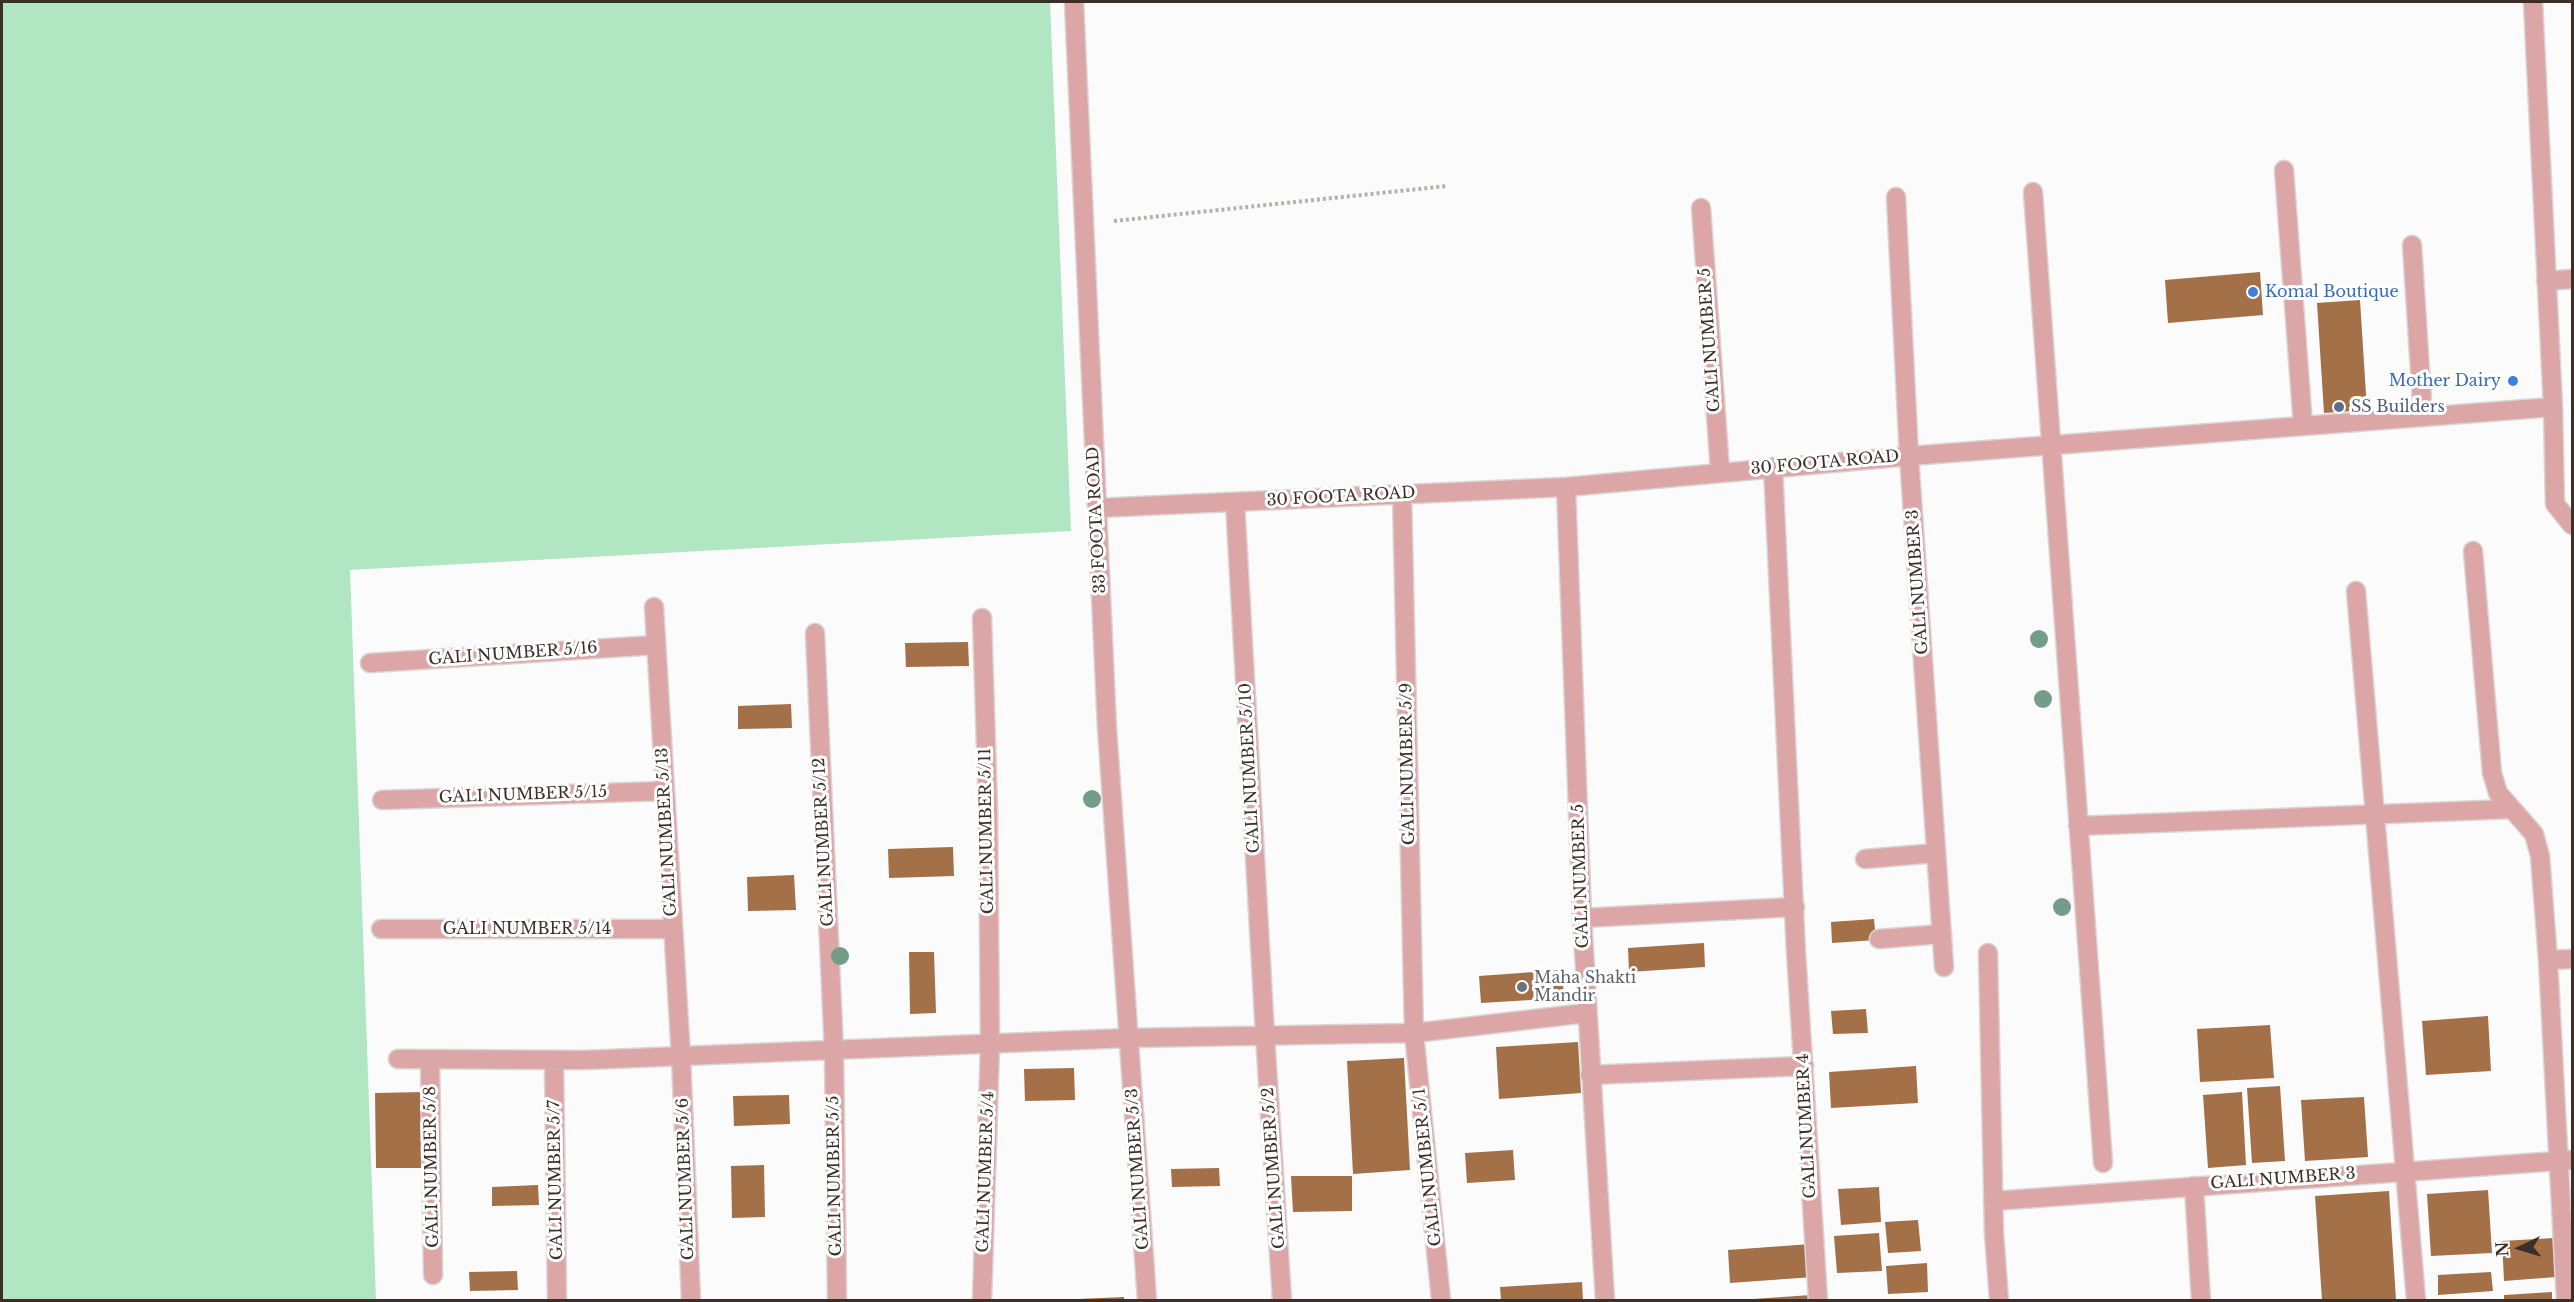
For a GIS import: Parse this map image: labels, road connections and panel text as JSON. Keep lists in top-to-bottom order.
{
  "streets": {
    "street": [
      "GALI NUMBER 5",
      "30 FOOTA ROAD",
      "33 FOOTA ROAD",
      "GALI NUMBER 3",
      "GALI NUMBER 5/16",
      "GALI NUMBER 5/9",
      "GALI NUMBER 5/10",
      "GALI NUMBER 5/15",
      "GALI NUMBER 5/11",
      "GALI NUMBER 5/13",
      "GALI NUMBER 5/12",
      "GALI NUMBER 5/14",
      "GALI NUMBER 4",
      "GALI NUMBER 5/8",
      "GALI NUMBER 5/1",
      "GALI NUMBER 5/2",
      "GALI NUMBER 5/3",
      "GALI NUMBER 5/4",
      "GALI NUMBER 5/5",
      "GALI NUMBER 5/6",
      "GALI NUMBER 5/7"
    ]
  },
  "crossings": [
    ["GALI NUMBER 5", "30 FOOTA ROAD"],
    ["30 FOOTA ROAD", "33 FOOTA ROAD"],
    ["30 FOOTA ROAD", "GALI NUMBER 3"],
    ["30 FOOTA ROAD", "GALI NUMBER 5/9"],
    ["30 FOOTA ROAD", "GALI NUMBER 5/10"],
    ["30 FOOTA ROAD", "GALI NUMBER 4"],
    ["33 FOOTA ROAD", "GALI NUMBER 5/3"],
    ["GALI NUMBER 5/16", "GALI NUMBER 5/13"],
    ["GALI NUMBER 5/9", "GALI NUMBER 5/1"],
    ["GALI NUMBER 5/10", "GALI NUMBER 5/2"],
    ["GALI NUMBER 5/15", "GALI NUMBER 5/13"],
    ["GALI NUMBER 5/11", "GALI NUMBER 5/4"],
    ["GALI NUMBER 5/13", "GALI NUMBER 5/14"],
    ["GALI NUMBER 5/13", "GALI NUMBER 5/6"],
    ["GALI NUMBER 5/12", "GALI NUMBER 5/5"]
  ],
  "places": [
    "Komal Boutique",
    "Mother Dairy",
    "SS Builders",
    "Maha Shakti Mandir"
  ],
  "north": "left"
}
